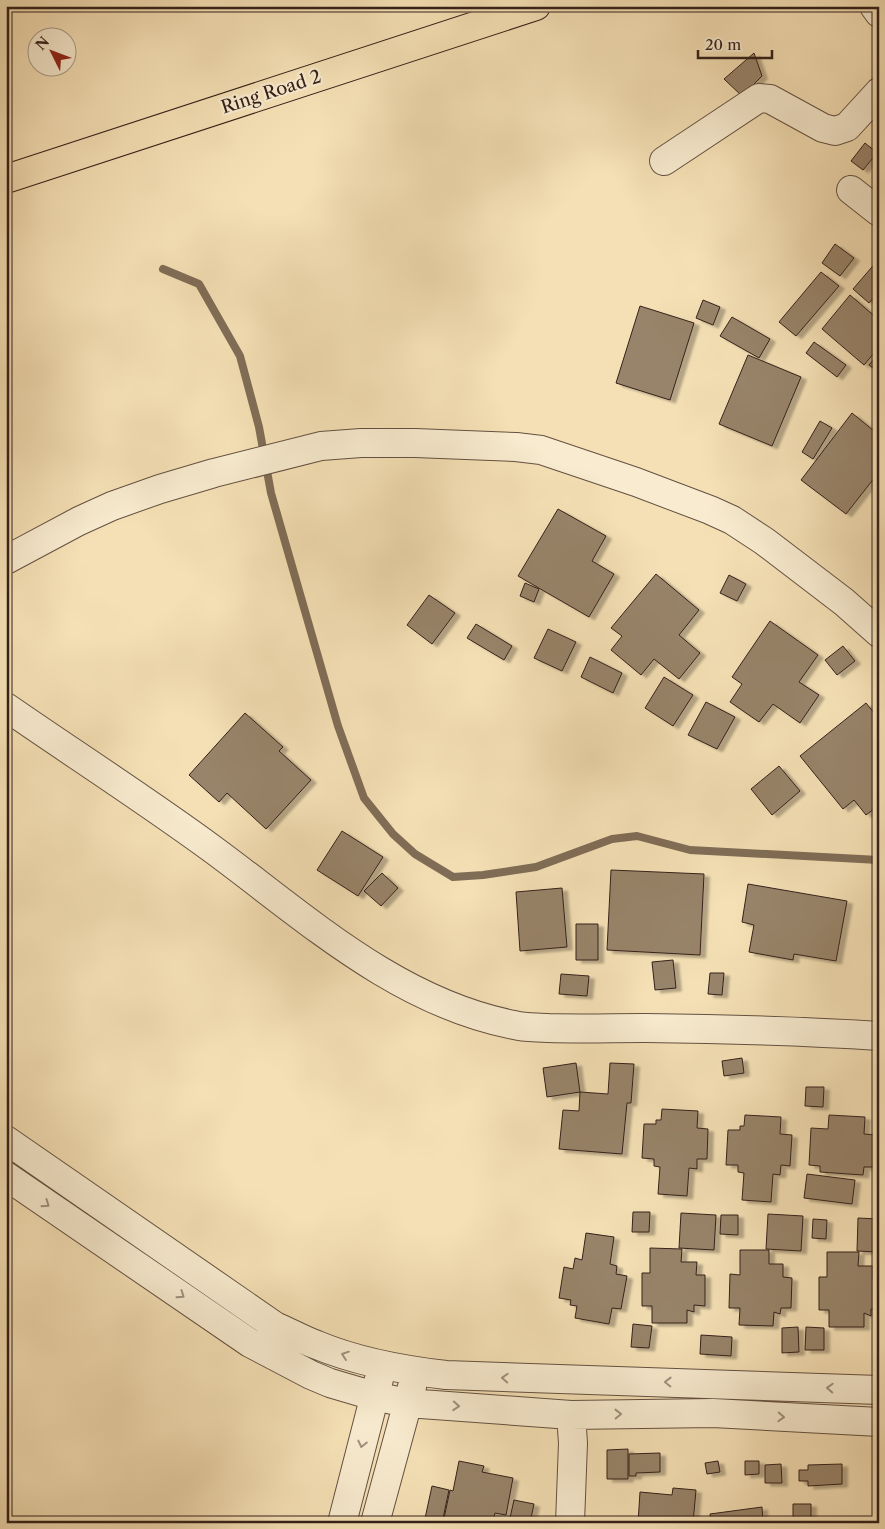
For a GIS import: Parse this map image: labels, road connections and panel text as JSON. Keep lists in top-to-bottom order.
{
  "streets": {
    "main road": ["Ring Road 2"]
  },
  "scale_bar": "20 m",
  "north": "top left"
}
